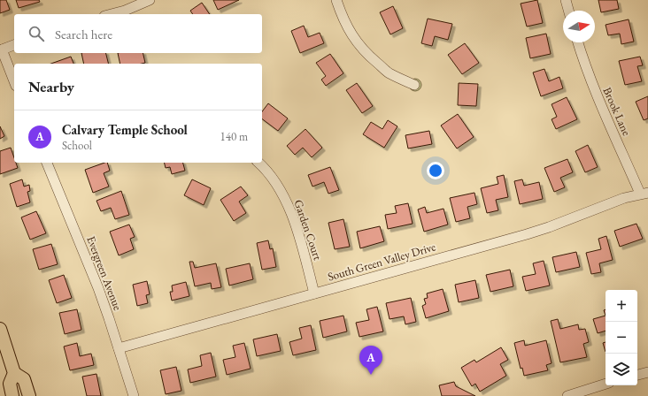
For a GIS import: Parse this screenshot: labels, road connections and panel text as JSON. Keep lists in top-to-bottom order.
{
  "streets": {
    "street": [
      "Brook Lane",
      "Garden Court",
      "South Green Valley Drive",
      "Evergreen Avenue"
    ]
  },
  "crossings": [
    ["Brook Lane", "South Green Valley Drive"],
    ["Garden Court", "South Green Valley Drive"],
    ["South Green Valley Drive", "Evergreen Avenue"]
  ],
  "north": "right",
  "page": {
    "search": "Search here",
    "heading": "Nearby",
    "list": [
      {
        "mark": "A",
        "name": "Calvary Temple School",
        "note": "School",
        "value": "140 m"
      }
    ],
    "map_buttons": ["+", "−"],
    "pins": "A"
  }
}
